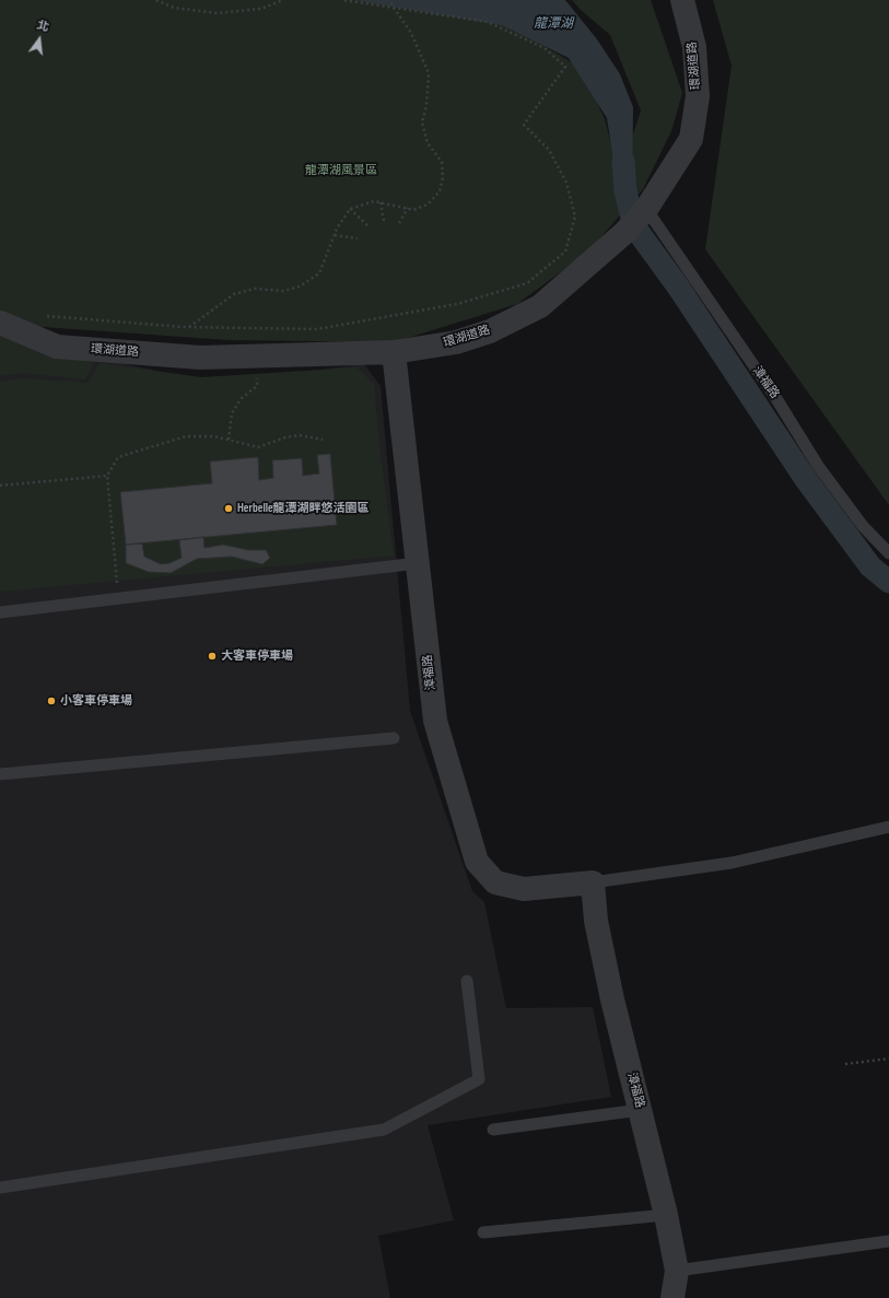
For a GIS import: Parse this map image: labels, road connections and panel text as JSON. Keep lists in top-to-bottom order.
{
  "streets": {
    "street": ["環湖道路", "漳福路"]
  },
  "crossings": [
    ["環湖道路", "漳福路"]
  ],
  "water": ["龍潭湖"],
  "parks": ["龍潭湖風景區"],
  "places": ["Herbelle龍潭湖畔悠活園區", "大客車停車場", "小客車停車場"],
  "north": "top"
}
